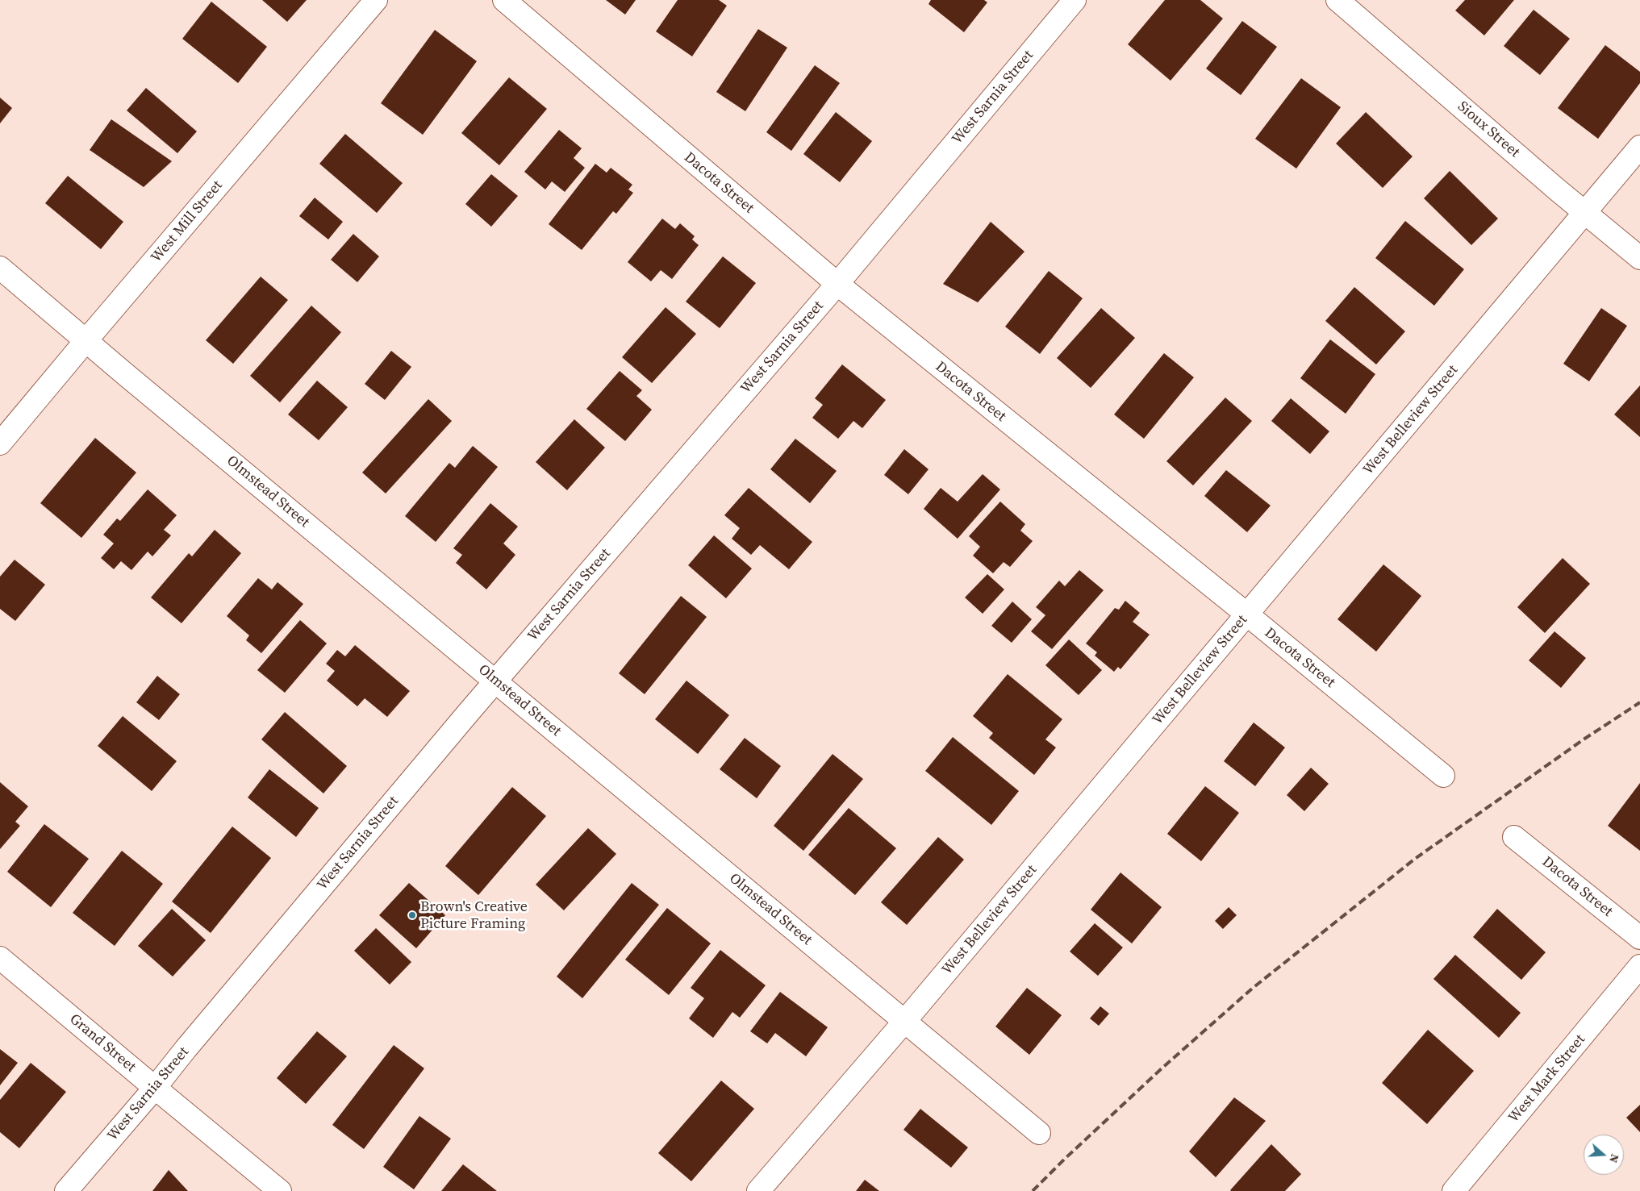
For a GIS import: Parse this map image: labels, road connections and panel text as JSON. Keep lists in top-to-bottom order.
{
  "streets": {
    "street": [
      "West Sarnia Street",
      "Sioux Street",
      "Dacota Street",
      "West Mill Street",
      "West Belleview Street",
      "Olmstead Street",
      "Grand Street",
      "West Mark Street"
    ]
  },
  "crossings": [
    ["West Sarnia Street", "Dacota Street"],
    ["West Sarnia Street", "Olmstead Street"],
    ["West Sarnia Street", "Grand Street"],
    ["Sioux Street", "West Belleview Street"],
    ["Dacota Street", "West Belleview Street"],
    ["West Mill Street", "Olmstead Street"],
    ["West Belleview Street", "Olmstead Street"]
  ],
  "places": ["Brown's Creative Picture Framing"],
  "north": "right"
}
